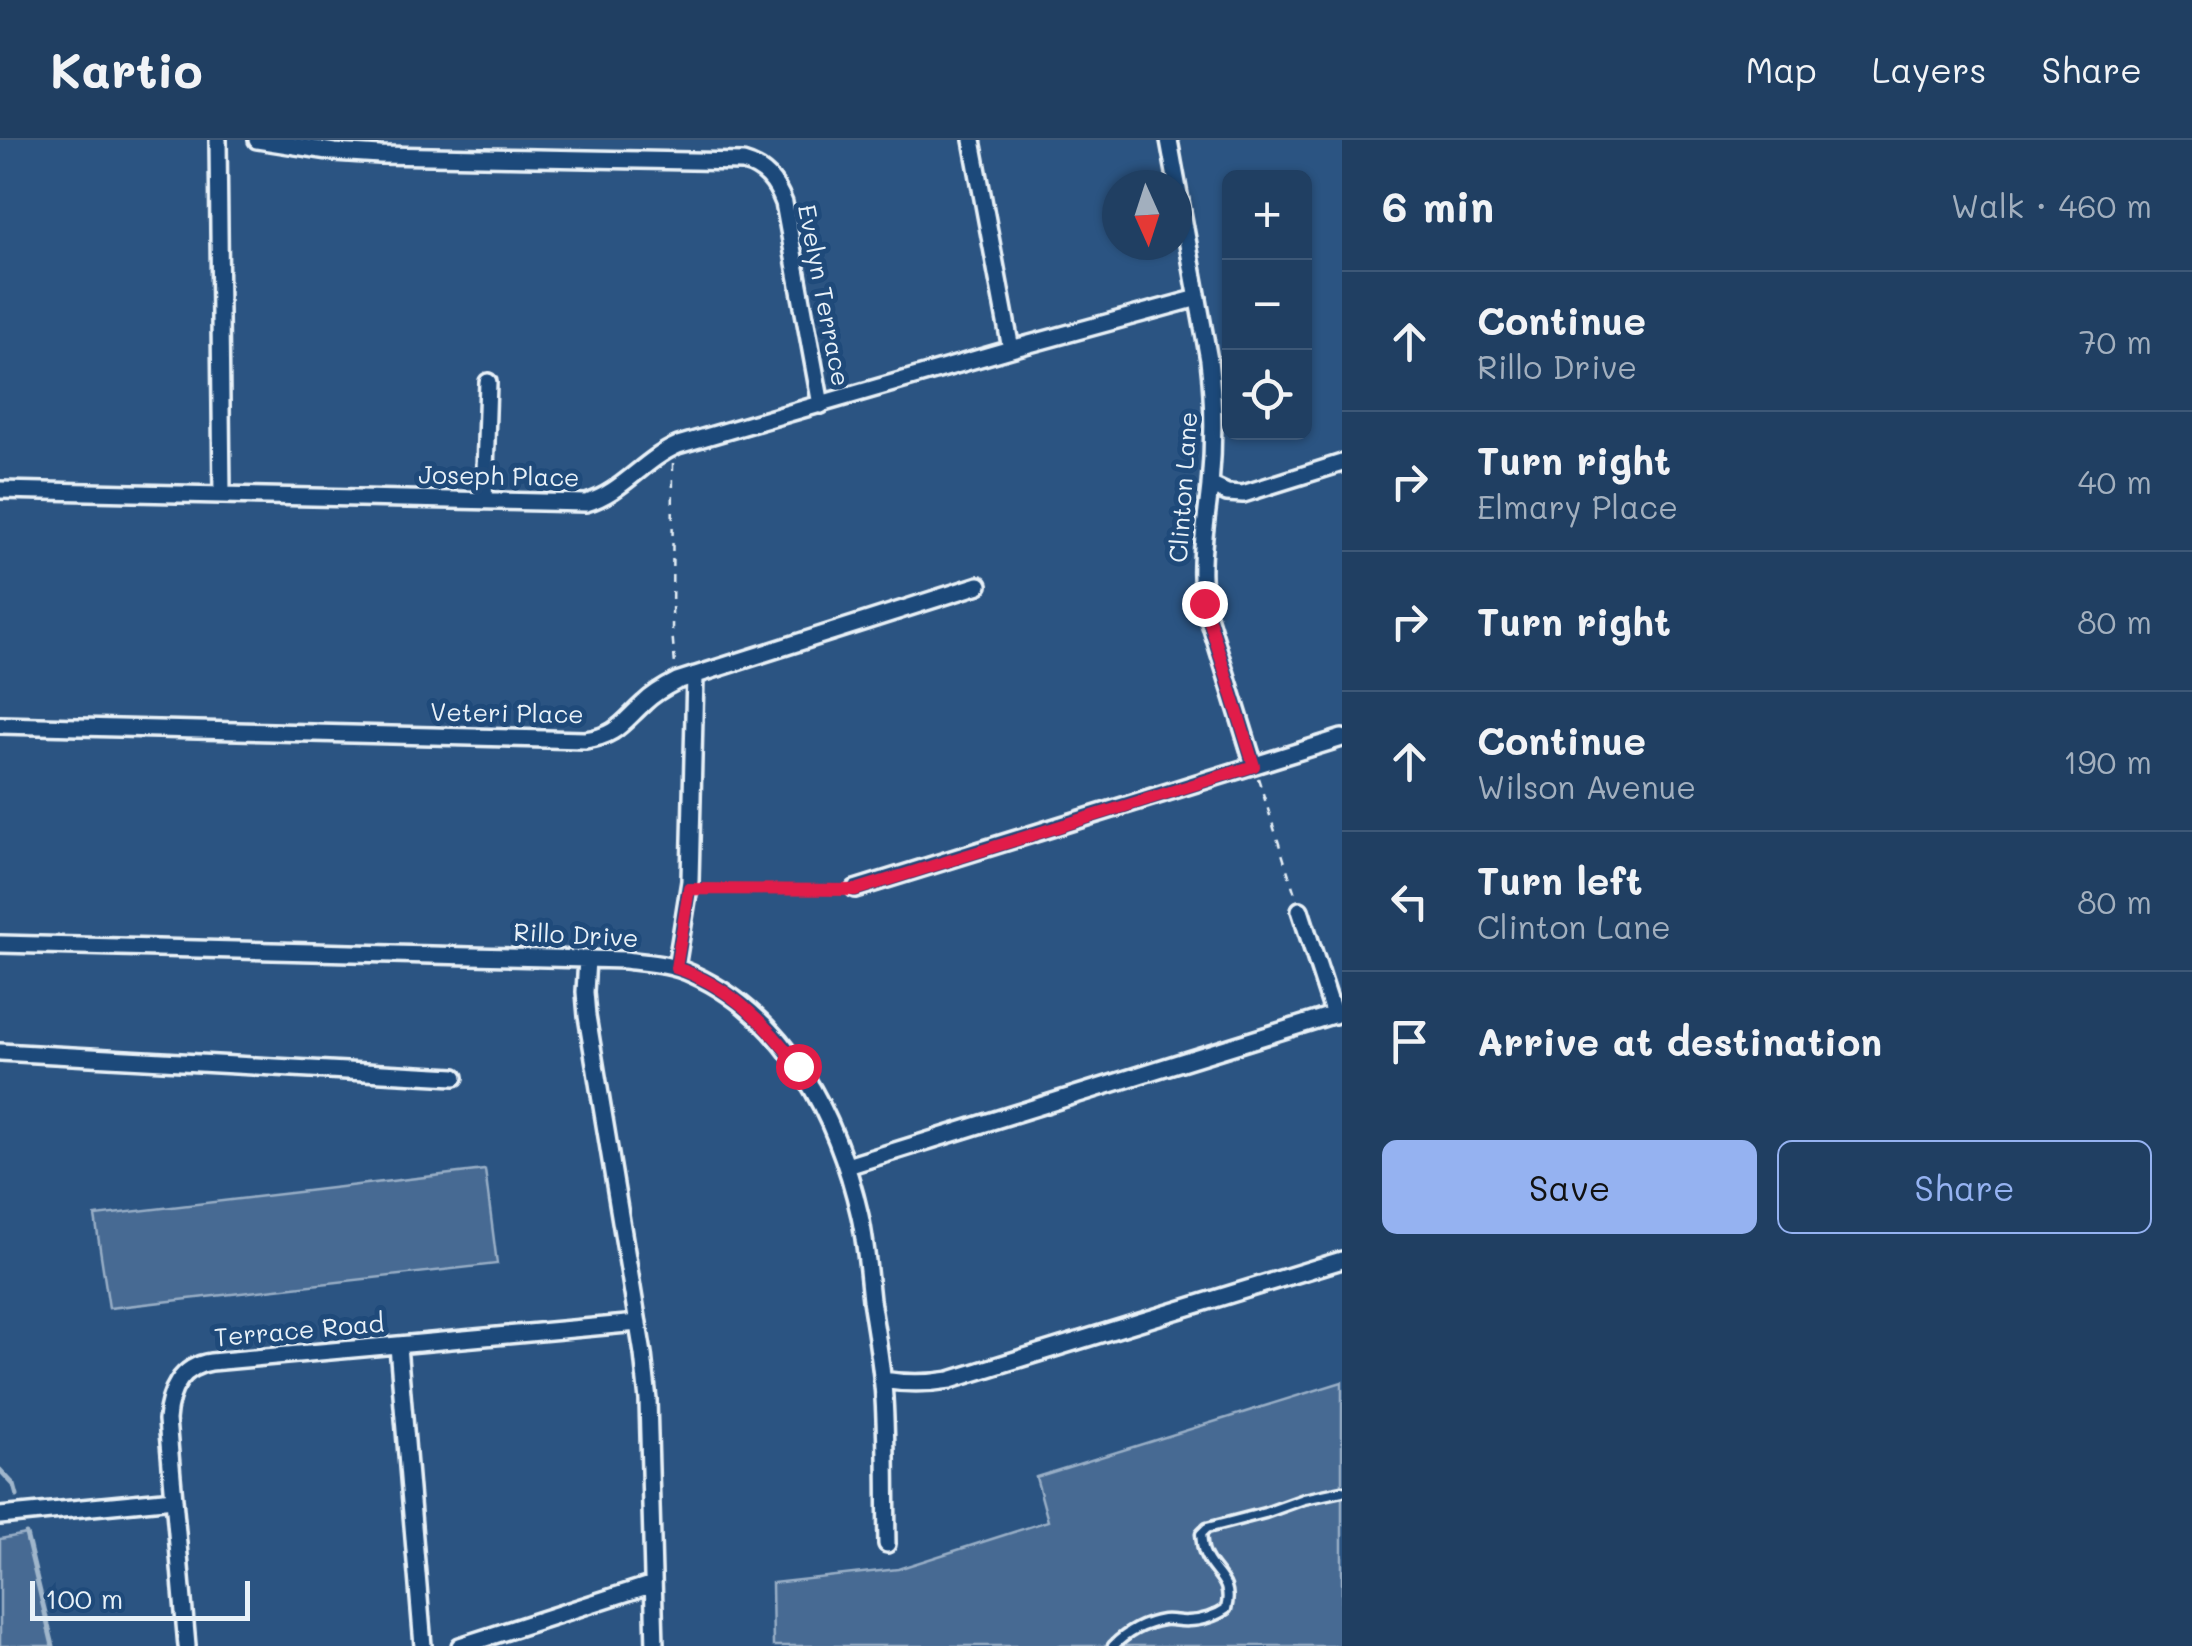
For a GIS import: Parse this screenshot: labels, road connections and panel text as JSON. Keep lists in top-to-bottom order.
{
  "streets": {
    "street": [
      "Evelyn Terrace",
      "Joseph Place",
      "Clinton Lane",
      "Veteri Place",
      "Rillo Drive",
      "Terrace Road"
    ]
  },
  "crossings": [
    ["Evelyn Terrace", "Joseph Place"],
    ["Joseph Place", "Clinton Lane"]
  ],
  "scale_bar": "100 m",
  "north": "bottom",
  "page": {
    "header": "Kartio",
    "nav": ["Map", "Layers", "Share"],
    "heading": ["6 min", "Walk · 460 m"],
    "map_buttons": ["+", "−"],
    "list": [
      ["Continue", "Rillo Drive", "70 m"],
      ["Turn right", "Elmary Place", "40 m"],
      ["Turn right", "80 m"],
      ["Continue", "Wilson Avenue", "190 m"],
      ["Turn left", "Clinton Lane", "80 m"],
      "Arrive at destination"
    ],
    "buttons": ["Save", "Share"],
    "scale": "100 m"
  }
}
